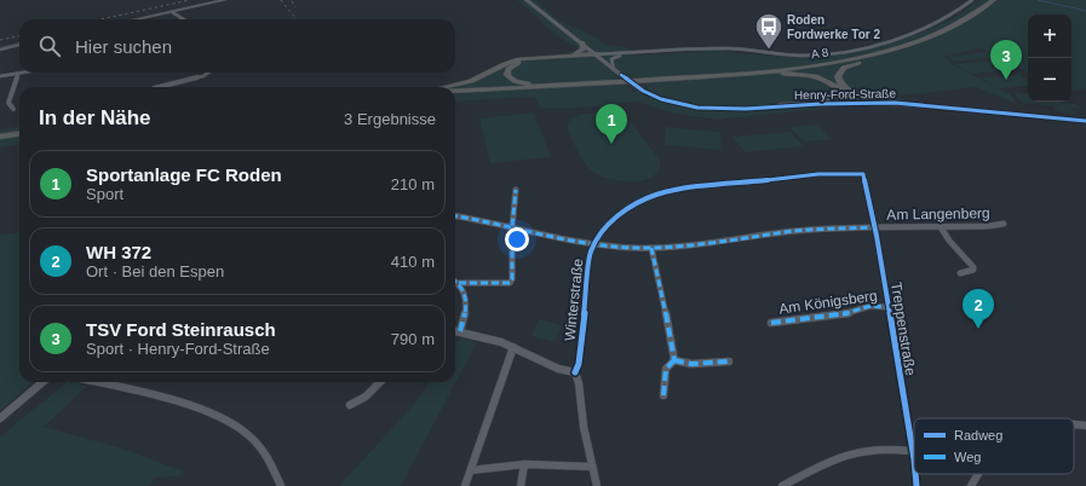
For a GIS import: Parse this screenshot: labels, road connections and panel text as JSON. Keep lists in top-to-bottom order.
{
  "streets": {
    "highway": ["A 8"],
    "street": [
      "Henry-Ford-Straße",
      "Am Langenberg",
      "Winterstraße",
      "Am Königsberg",
      "Treppenstraße"
    ]
  },
  "crossings": [
    ["Am Langenberg", "Winterstraße"],
    ["Am Langenberg", "Treppenstraße"],
    ["Winterstraße", "Treppenstraße"],
    ["Am Königsberg", "Treppenstraße"]
  ],
  "places": {
    "bus stop": ["Roden Fordwerke Tor 2"]
  },
  "legend": ["Radweg", "Weg"],
  "page": {
    "map_buttons": ["+", "−"],
    "search": "Hier suchen",
    "pins": ["3", "1", "2"],
    "heading": ["In der Nähe", "3 Ergebnisse"],
    "list": [
      {
        "mark": "1",
        "name": "Sportanlage FC Roden",
        "note": "Sport",
        "value": "210 m"
      },
      {
        "mark": "2",
        "name": "WH 372",
        "note": "Ort · Bei den Espen",
        "value": "410 m"
      },
      {
        "mark": "3",
        "name": "TSV Ford Steinrausch",
        "note": "Sport · Henry-Ford-Straße",
        "value": "790 m"
      }
    ]
  }
}
